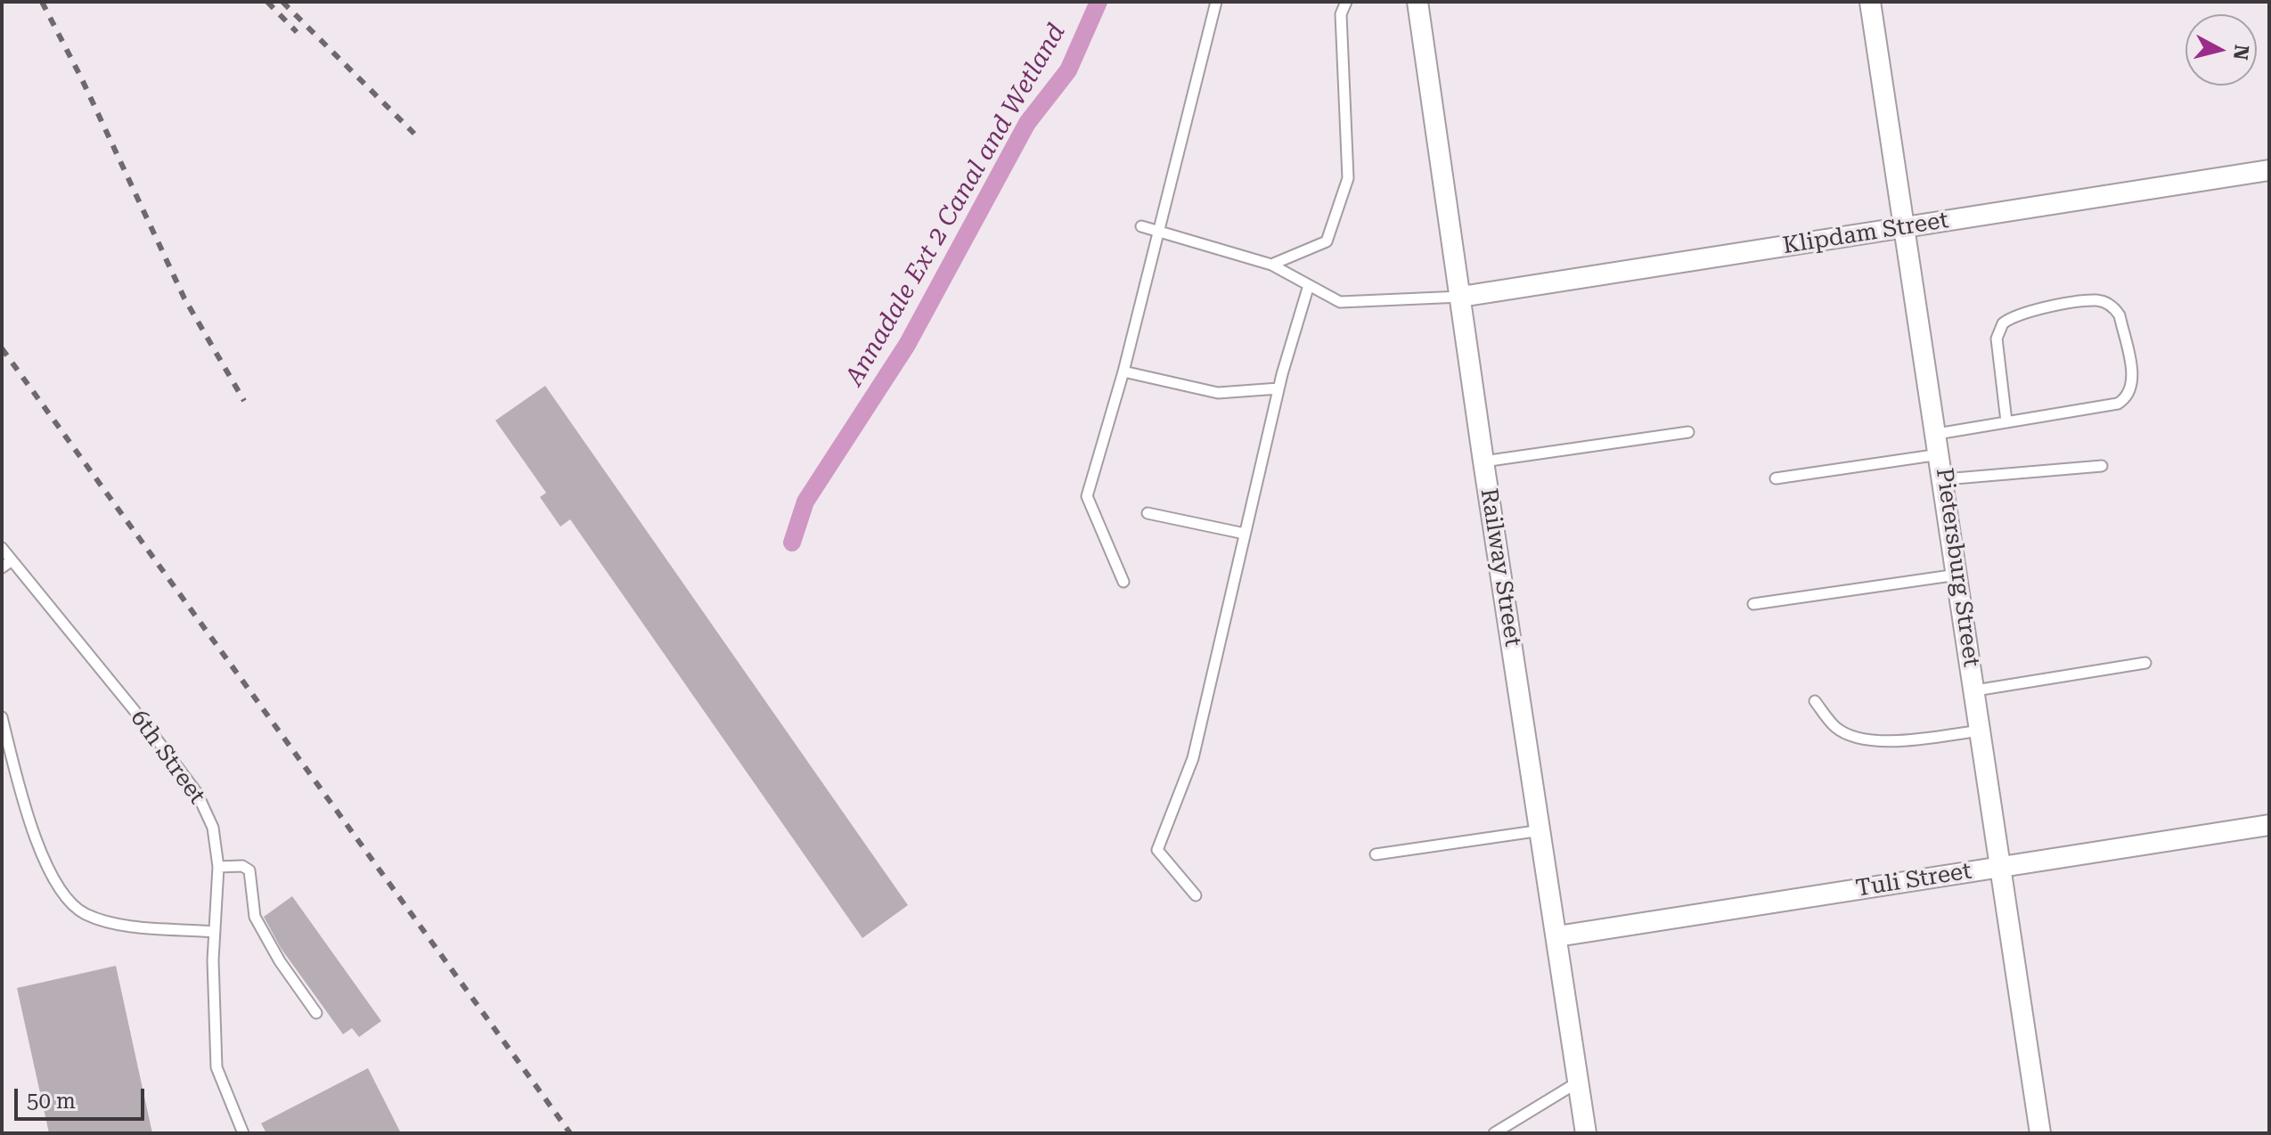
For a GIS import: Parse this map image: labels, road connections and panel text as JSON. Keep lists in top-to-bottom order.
{
  "streets": {
    "street": [
      "Klipdam Street",
      "Railway Street",
      "Pietersburg Street",
      "Tuli Street"
    ],
    "lane": ["6th Street"]
  },
  "crossings": [
    ["Klipdam Street", "Railway Street"],
    ["Klipdam Street", "Pietersburg Street"],
    ["Railway Street", "Tuli Street"],
    ["Pietersburg Street", "Tuli Street"]
  ],
  "water": ["Annadale Ext 2 Canal and Wetland"],
  "scale_bar": "50 m",
  "north": "right"
}
